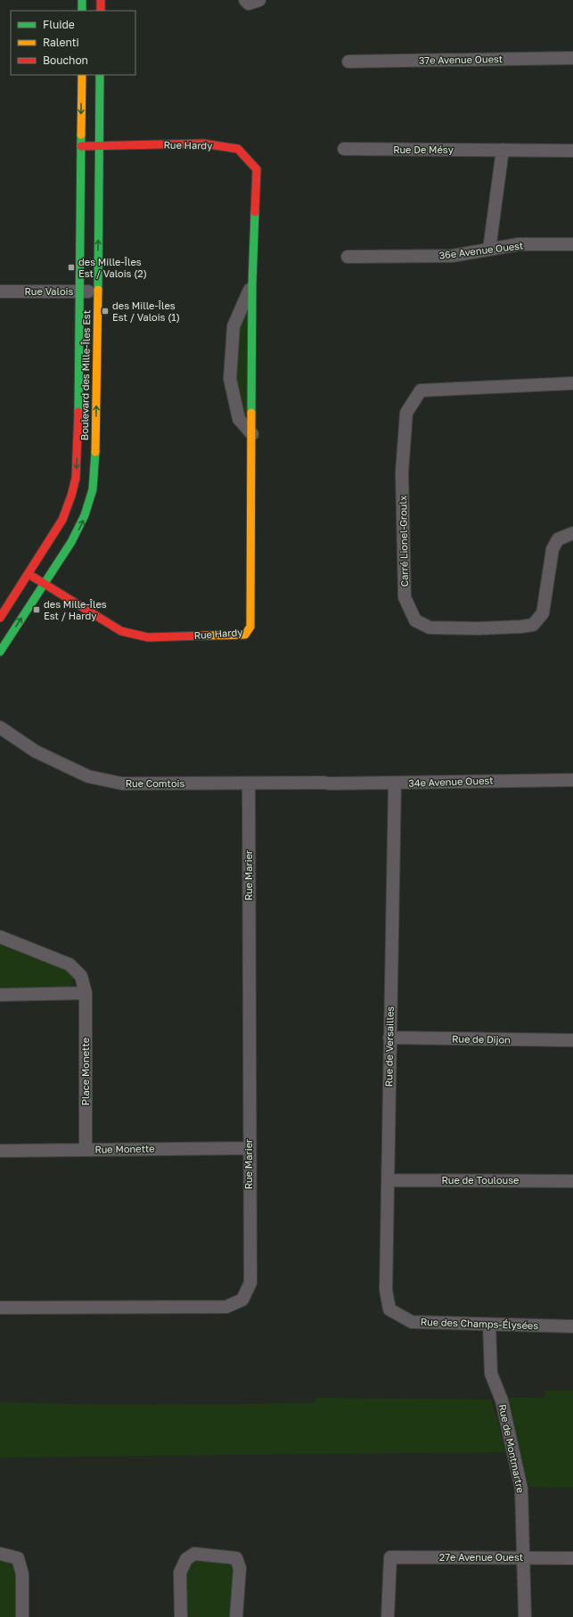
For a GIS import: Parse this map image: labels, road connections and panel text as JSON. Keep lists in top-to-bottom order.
{
  "streets": {
    "street": [
      "37e Avenue Ouest",
      "Rue Hardy",
      "Rue De Mésy",
      "36e Avenue Ouest",
      "Rue Valois",
      "Boulevard des Mille-Îles Est",
      "Carré Lionel-Groulx",
      "34e Avenue Ouest",
      "Rue Comtois",
      "Rue Marier",
      "Rue de Dijon",
      "Rue de Versailles",
      "Place Monette",
      "Rue Monette",
      "Rue de Toulouse",
      "Rue des Champs-Élysées",
      "Rue de Montmartre",
      "27e Avenue Ouest"
    ]
  },
  "crossings": [
    ["Rue Hardy", "Boulevard des Mille-Îles Est"],
    ["Rue Valois", "Boulevard des Mille-Îles Est"],
    ["34e Avenue Ouest", "Rue Comtois"],
    ["34e Avenue Ouest", "Rue de Versailles"],
    ["Rue Comtois", "Rue Marier"],
    ["Rue Marier", "Rue Monette"],
    ["Rue de Dijon", "Rue de Versailles"],
    ["Rue de Versailles", "Rue de Toulouse"],
    ["Rue de Versailles", "Rue des Champs-Élysées"],
    ["Place Monette", "Rue Monette"],
    ["Rue des Champs-Élysées", "Rue de Montmartre"],
    ["Rue de Montmartre", "27e Avenue Ouest"]
  ],
  "places": {
    "transit": ["des Mille-Îles Est / Valois (2)", "des Mille-Îles Est / Valois (1)", "des Mille-Îles Est / Hardy"]
  },
  "legend": ["Fluide", "Ralenti", "Bouchon"]
}
